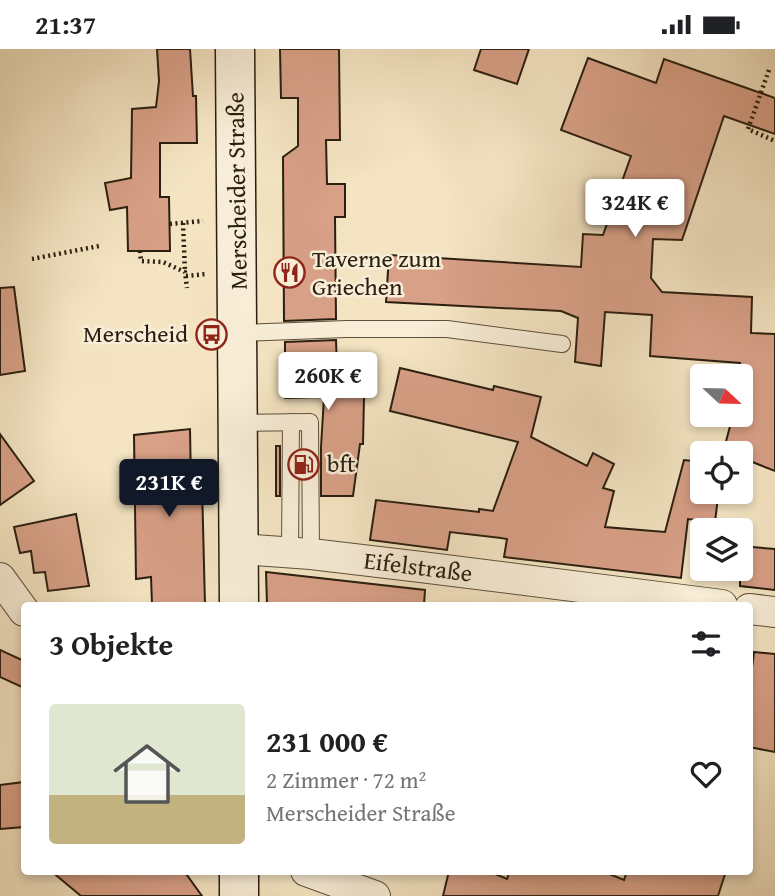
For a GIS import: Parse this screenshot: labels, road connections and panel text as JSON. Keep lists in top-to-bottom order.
{
  "streets": {
    "main road": ["Merscheider Straße"],
    "street": ["Eifelstraße"]
  },
  "crossings": [
    ["Merscheider Straße", "Eifelstraße"]
  ],
  "places": {
    "restaurant": ["Taverne zum Griechen"],
    "bus stop": ["Merscheid"],
    "fuel station": ["bft"]
  },
  "north": "right",
  "page": {
    "status": "21:37",
    "price": ["324K €", "260K €", "231K €"],
    "heading": "3 Objekte",
    "list": [
      {
        "name": "231 000 €",
        "note": "2 Zimmer · 72 m² · Merscheider Straße"
      }
    ]
  }
}
